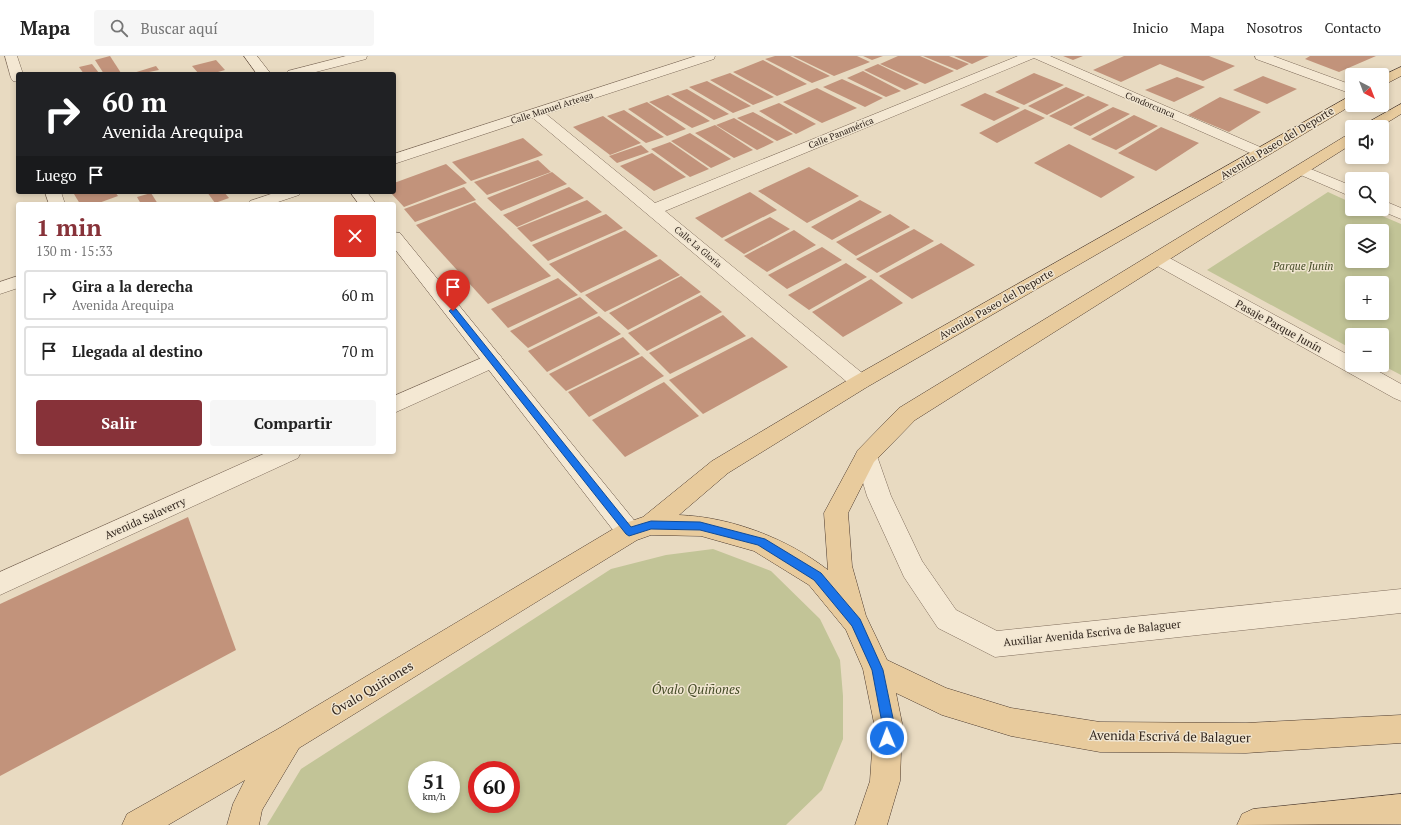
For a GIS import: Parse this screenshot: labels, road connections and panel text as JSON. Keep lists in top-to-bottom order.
{
  "streets": {
    "main road": ["Avenida Paseo del Deporte", "Óvalo Quiñones", "Avenida Escrivá de Balaguer"],
    "street": [
      "Condorcunca",
      "Calle Manuel Arteaga",
      "Calle Panamérica",
      "Calle La Gloria",
      "Pasaje Parque Junín",
      "Avenida Salaverry",
      "Auxiliar Avenida Escriva de Balaguer"
    ]
  },
  "crossings": [
    ["Condorcunca", "Avenida Paseo del Deporte"],
    ["Calle Manuel Arteaga", "Calle La Gloria"],
    ["Calle Panamérica", "Calle La Gloria"],
    ["Avenida Paseo del Deporte", "Calle La Gloria"],
    ["Avenida Paseo del Deporte", "Óvalo Quiñones"]
  ],
  "parks": ["Parque Junin", "Óvalo Quiñones"],
  "north": "bottom right",
  "page": {
    "header": "Mapa",
    "search": "Buscar aquí",
    "nav": [
      "Inicio",
      "Mapa",
      "Nosotros",
      "Contacto"
    ],
    "map_buttons": ["+", "−"],
    "turn": ["60 m", "Avenida Arequipa"],
    "then": "Luego",
    "heading": ["1 min", "130 m · 15:33"],
    "list": [
      {
        "name": "Gira a la derecha",
        "note": "Avenida Arequipa",
        "value": "60 m"
      },
      {
        "name": "Llegada al destino",
        "value": "70 m"
      }
    ],
    "buttons": ["Salir", "Compartir"],
    "speed": "51 km/h",
    "limit": "60"
  }
}
